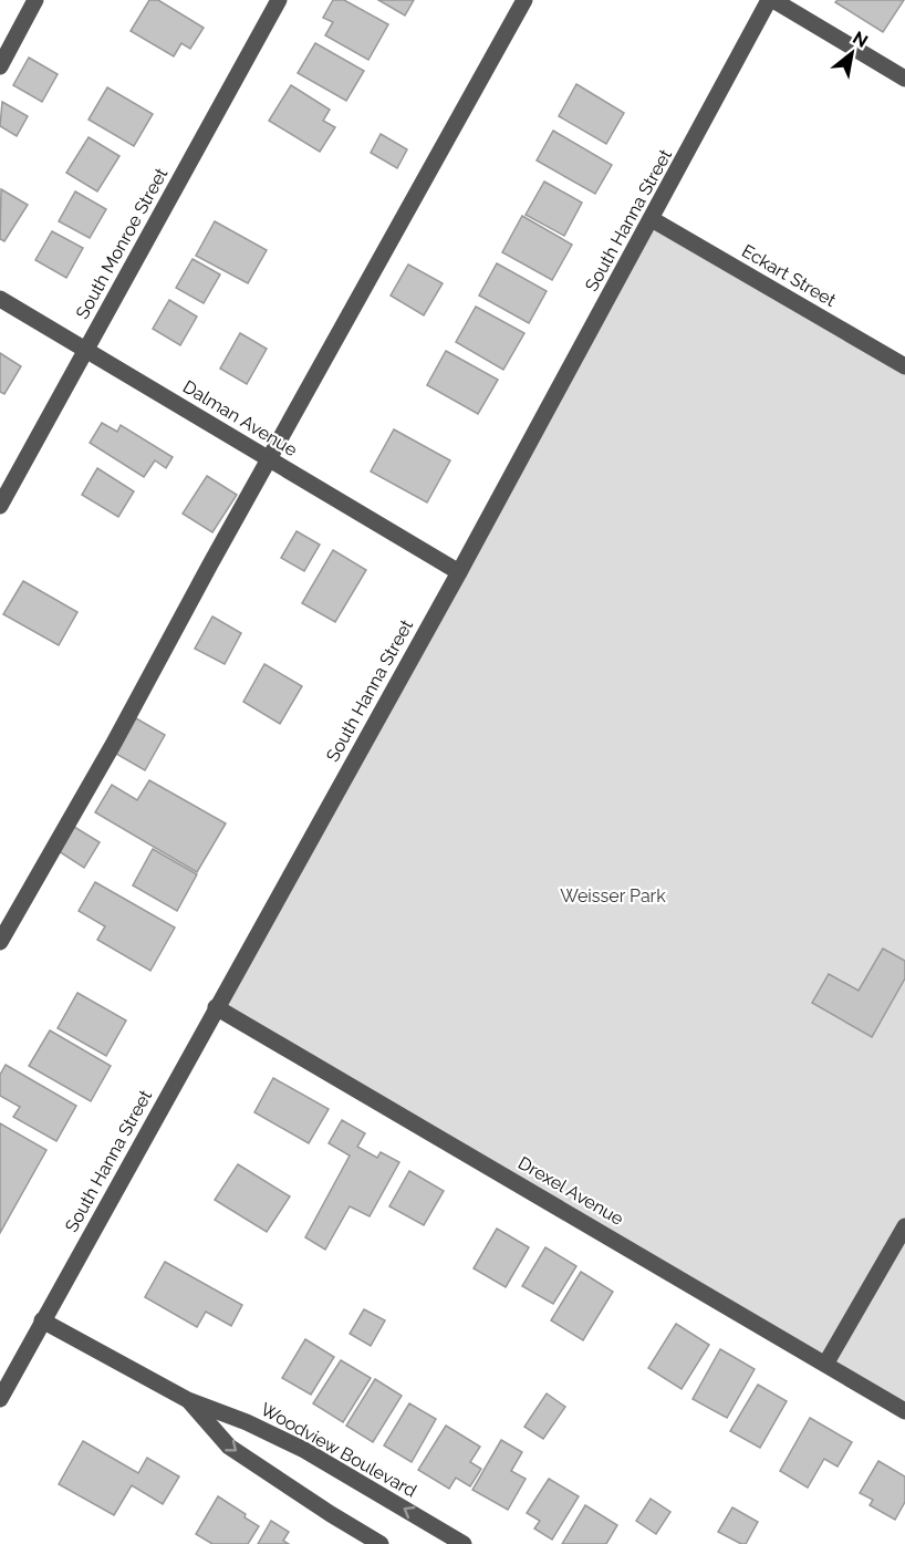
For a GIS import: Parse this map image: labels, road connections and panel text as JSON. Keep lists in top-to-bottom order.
{
  "streets": {
    "street": [
      "South Hanna Street",
      "South Monroe Street",
      "Eckart Street",
      "Dalman Avenue",
      "Drexel Avenue",
      "Woodview Boulevard"
    ]
  },
  "crossings": [
    ["South Hanna Street", "Eckart Street"],
    ["South Hanna Street", "Dalman Avenue"],
    ["South Hanna Street", "Drexel Avenue"],
    ["South Hanna Street", "Woodview Boulevard"],
    ["South Monroe Street", "Dalman Avenue"]
  ],
  "parks": ["Weisser Park"],
  "north": "top right"
}
